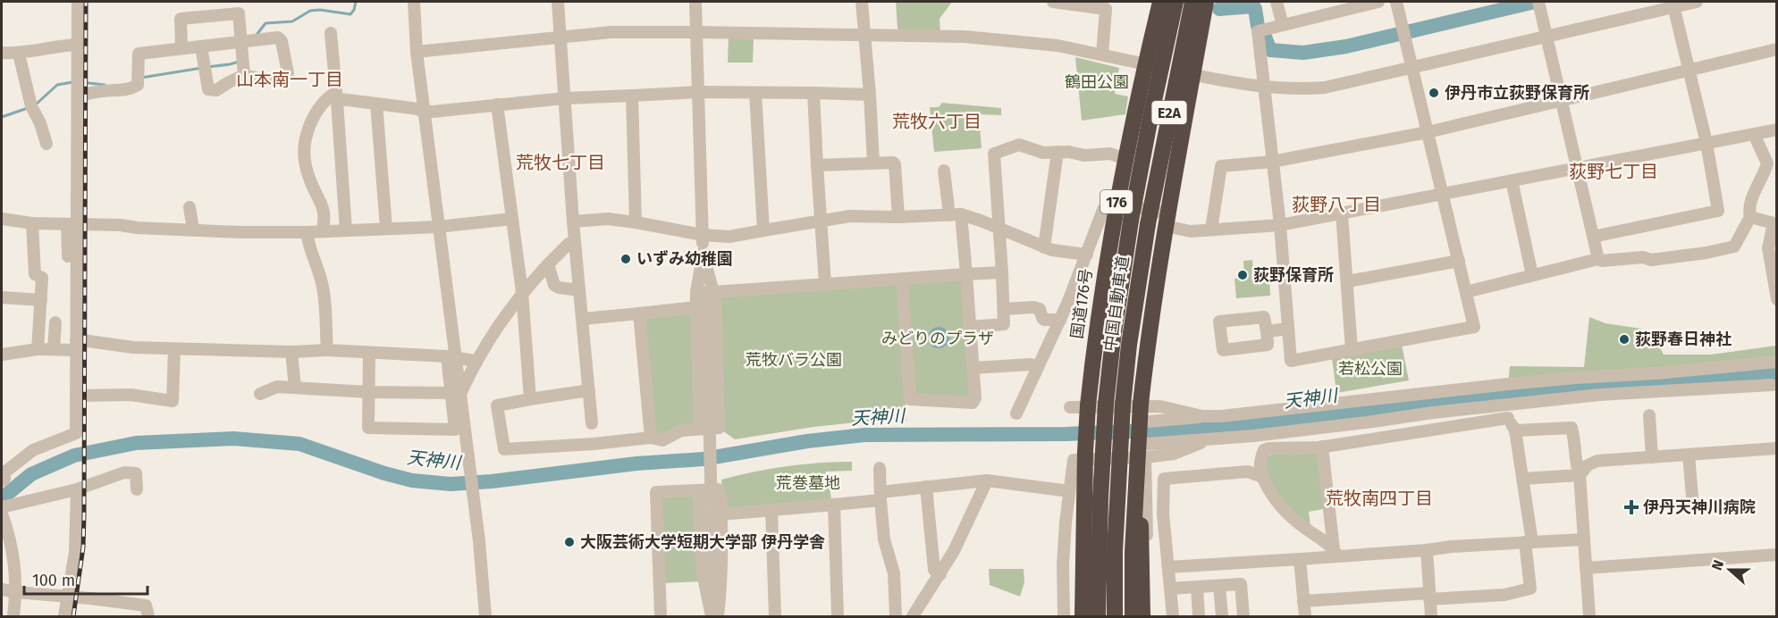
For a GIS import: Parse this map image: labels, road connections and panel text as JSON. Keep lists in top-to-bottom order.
{
  "streets": {
    "highway": [
      "E2A",
      "176",
      "国道176号",
      "中国自動車道"
    ]
  },
  "districts": [
    "山本南一丁目",
    "荒牧六丁目",
    "荒牧七丁目",
    "荻野七丁目",
    "荻野八丁目",
    "荒牧南四丁目"
  ],
  "water": ["天神川"],
  "parks": [
    "鶴田公園",
    "みどりのプラザ",
    "荒牧バラ公園",
    "若松公園",
    "荒巻墓地"
  ],
  "places": {
    "other": [
      "伊丹市立荻野保育所",
      "いずみ幼稚園",
      "荻野保育所",
      "荻野春日神社",
      "大阪芸術大学短期大学部 伊丹学舎"
    ],
    "health": ["伊丹天神川病院"]
  },
  "scale_bar": "100 m",
  "north": "left"
}
